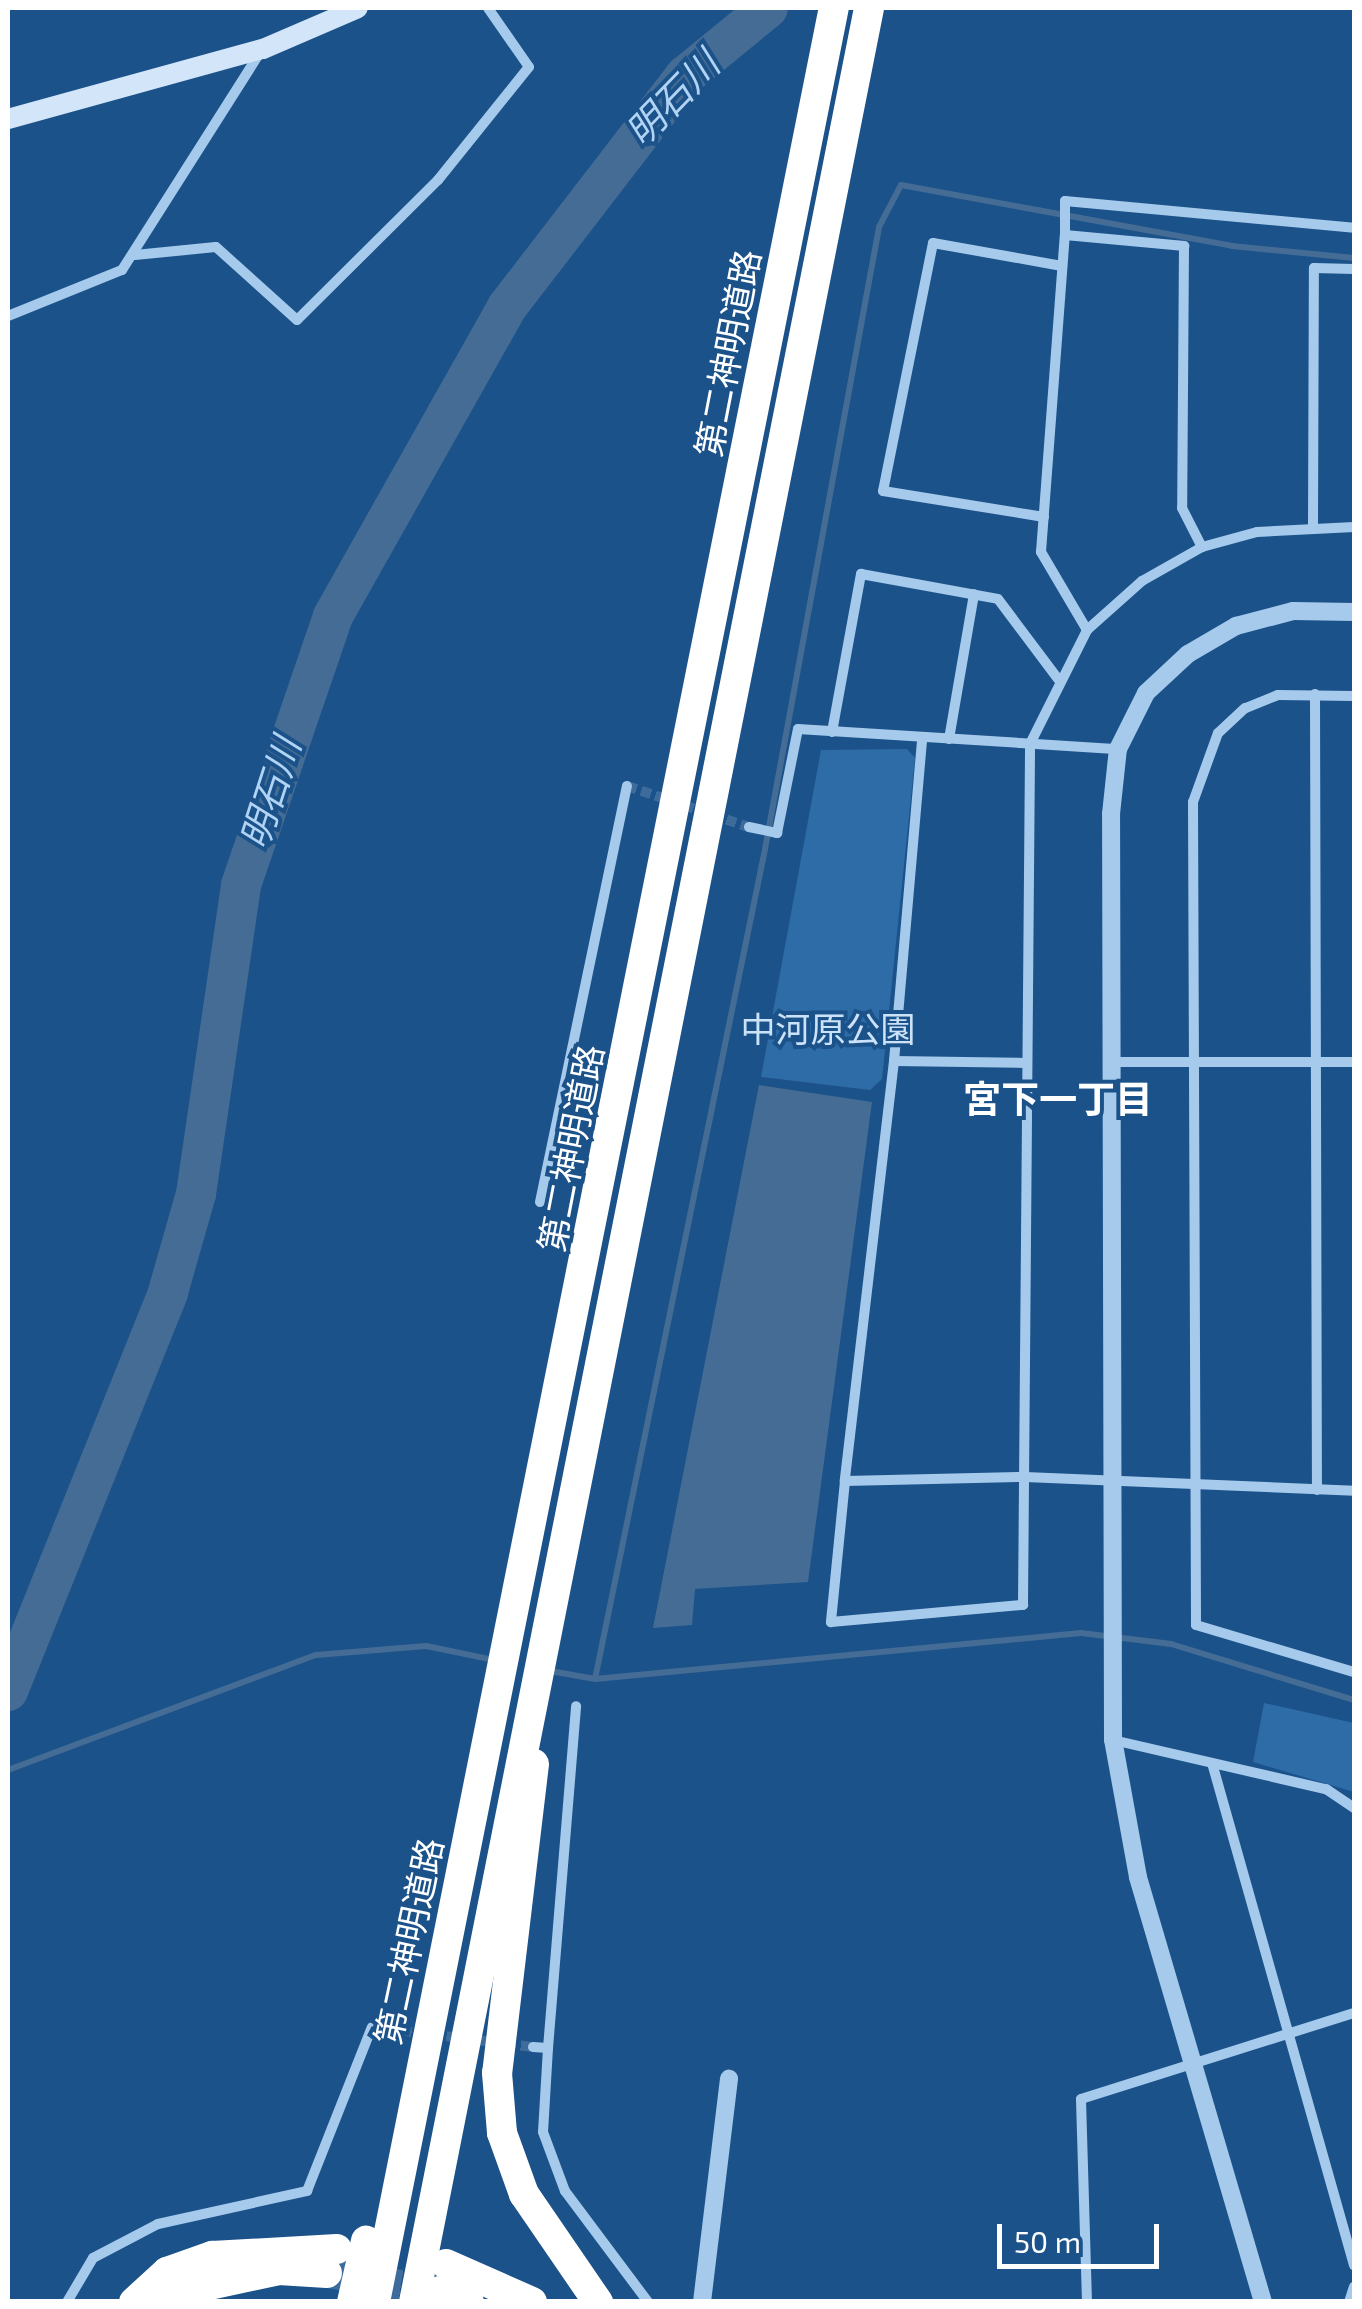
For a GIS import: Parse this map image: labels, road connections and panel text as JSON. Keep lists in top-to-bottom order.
{
  "streets": {
    "highway": ["第二神明道路"]
  },
  "districts": ["宮下一丁目"],
  "water": ["明石川"],
  "parks": ["中河原公園"],
  "scale_bar": "50 m"
}
